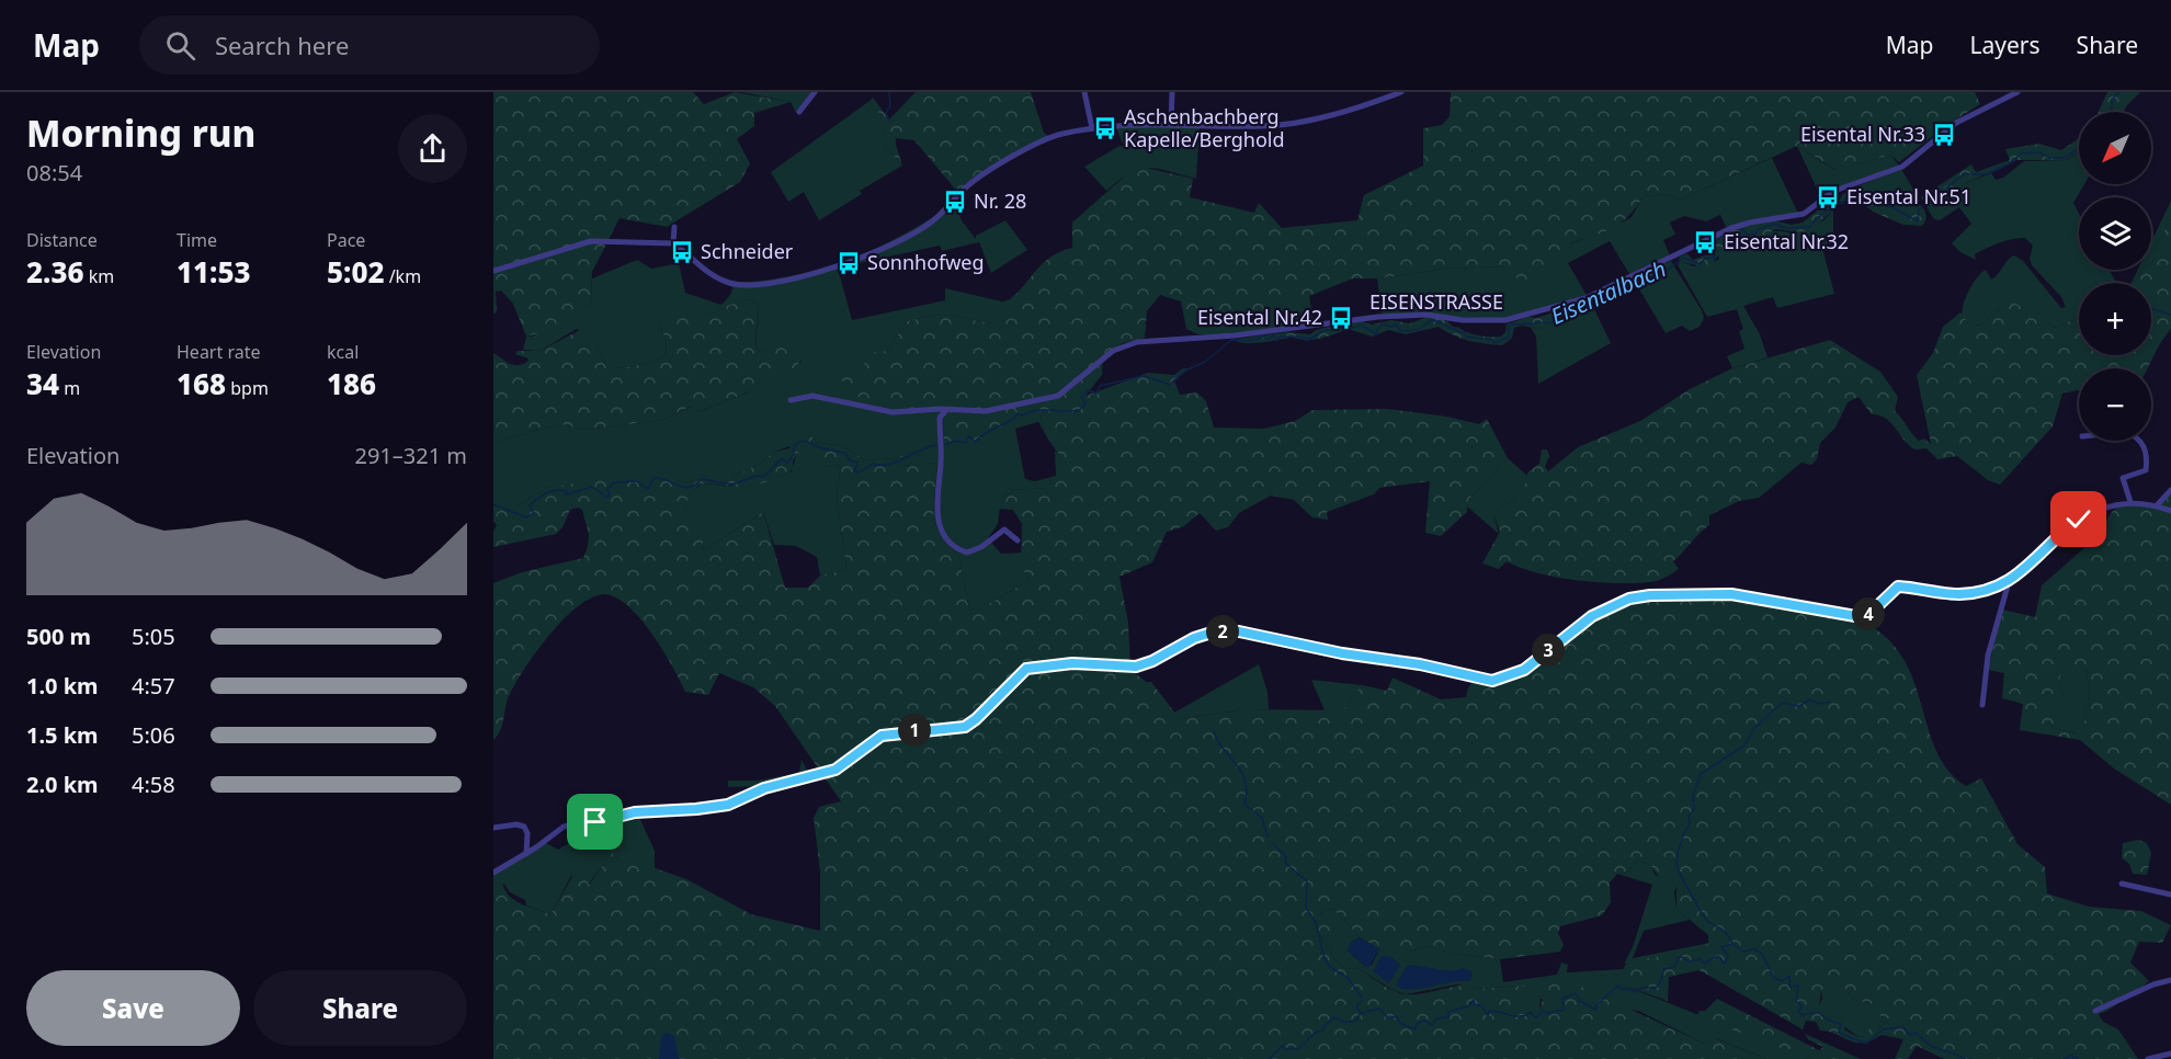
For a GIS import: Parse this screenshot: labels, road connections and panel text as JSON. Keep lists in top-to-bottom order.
{
  "streets": {
    "street": ["EISENSTRASSE"]
  },
  "water": ["Eisentalbach"],
  "places": {
    "bus stop": [
      "Aschenbachberg Kapelle/Berghold",
      "Eisental Nr.33",
      "Eisental Nr.51",
      "Nr. 28",
      "Eisental Nr.32",
      "Schneider",
      "Sonnhofweg",
      "Eisental Nr.42"
    ]
  },
  "north": "bottom left",
  "page": {
    "header": "Map",
    "search": "Search here",
    "nav": ["Map", "Layers", "Share"],
    "heading": ["Morning run", "08:54"],
    "map_buttons": ["+", "−"],
    "stats": [
      ["Distance", "2.36 km"],
      ["Time", "11:53"],
      ["Pace", "5:02 /km"],
      ["Elevation", "34 m"],
      ["Heart rate", "168 bpm"],
      ["kcal", "186"]
    ],
    "chart": ["Elevation", "291–321 m"],
    "pins": [
      "4",
      "2",
      "3",
      "1"
    ],
    "list": [
      {
        "name": "500 m",
        "note": "5:05"
      },
      {
        "name": "1.0 km",
        "note": "4:57"
      },
      {
        "name": "1.5 km",
        "note": "5:06"
      },
      {
        "name": "2.0 km",
        "note": "4:58"
      }
    ],
    "buttons": ["Save", "Share"]
  }
}
